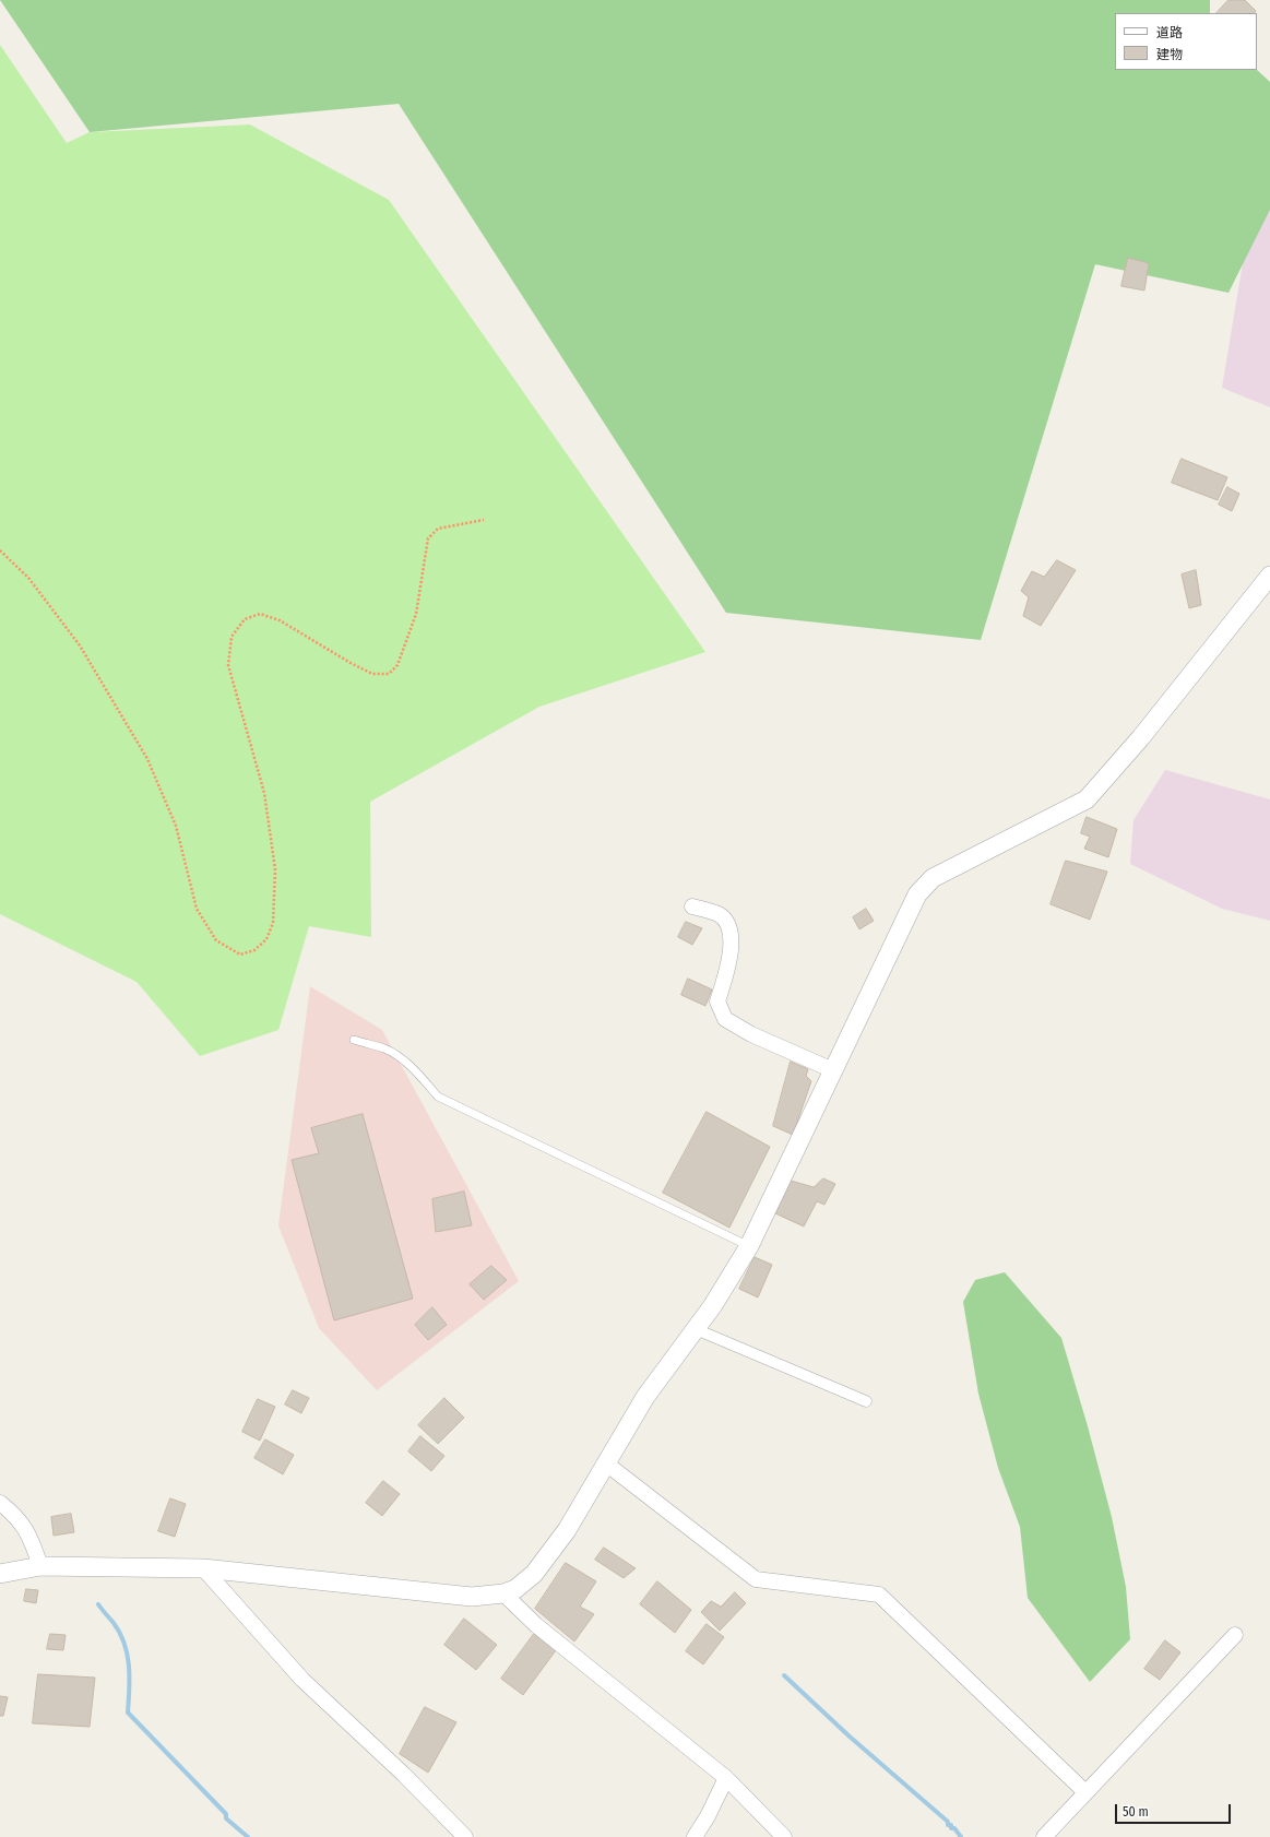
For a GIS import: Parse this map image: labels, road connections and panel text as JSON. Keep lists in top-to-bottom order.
{
  "legend": ["道路", "建物"],
  "scale_bar": "50 m"
}
